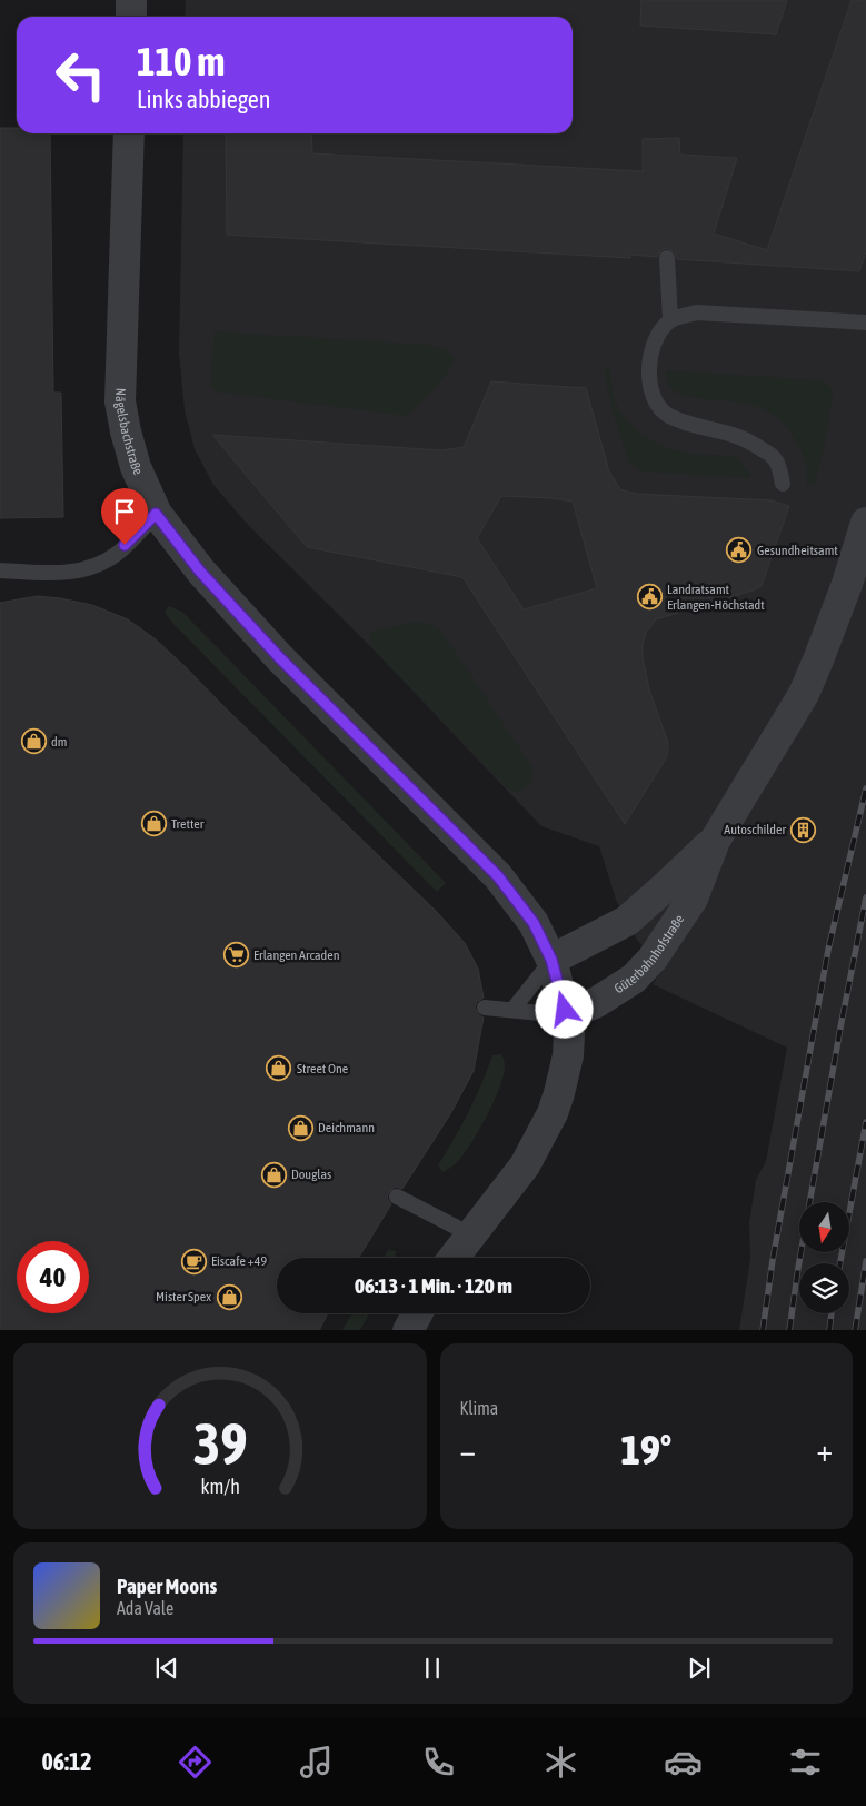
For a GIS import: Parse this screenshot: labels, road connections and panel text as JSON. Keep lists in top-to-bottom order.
{
  "streets": {
    "street": ["Nägelsbachstraße", "Güterbahnhofstraße"]
  },
  "crossings": [
    ["Nägelsbachstraße", "Güterbahnhofstraße"]
  ],
  "places": {
    "public building": ["Gesundheitsamt", "Landratsamt Erlangen-Höchstadt"],
    "shop": [
      "dm",
      "Tretter",
      "Street One",
      "Deichmann",
      "Douglas",
      "Mister Spex"
    ],
    "building": ["Autoschilder"],
    "supermarket": ["Erlangen Arcaden"],
    "cafe": ["Eiscafe +49"]
  },
  "north": "bottom",
  "page": {
    "turn": ["110 m", "Links abbiegen"],
    "limit": "40",
    "trip": "06:13 · 1 Min. · 120 m",
    "tile": "Klima",
    "heat": ["−", "19°", "+"],
    "song": ["Paper Moons", "Ada Vale"],
    "tabs": "06:12",
    "gauge": ["39", "km/h"]
  }
}
